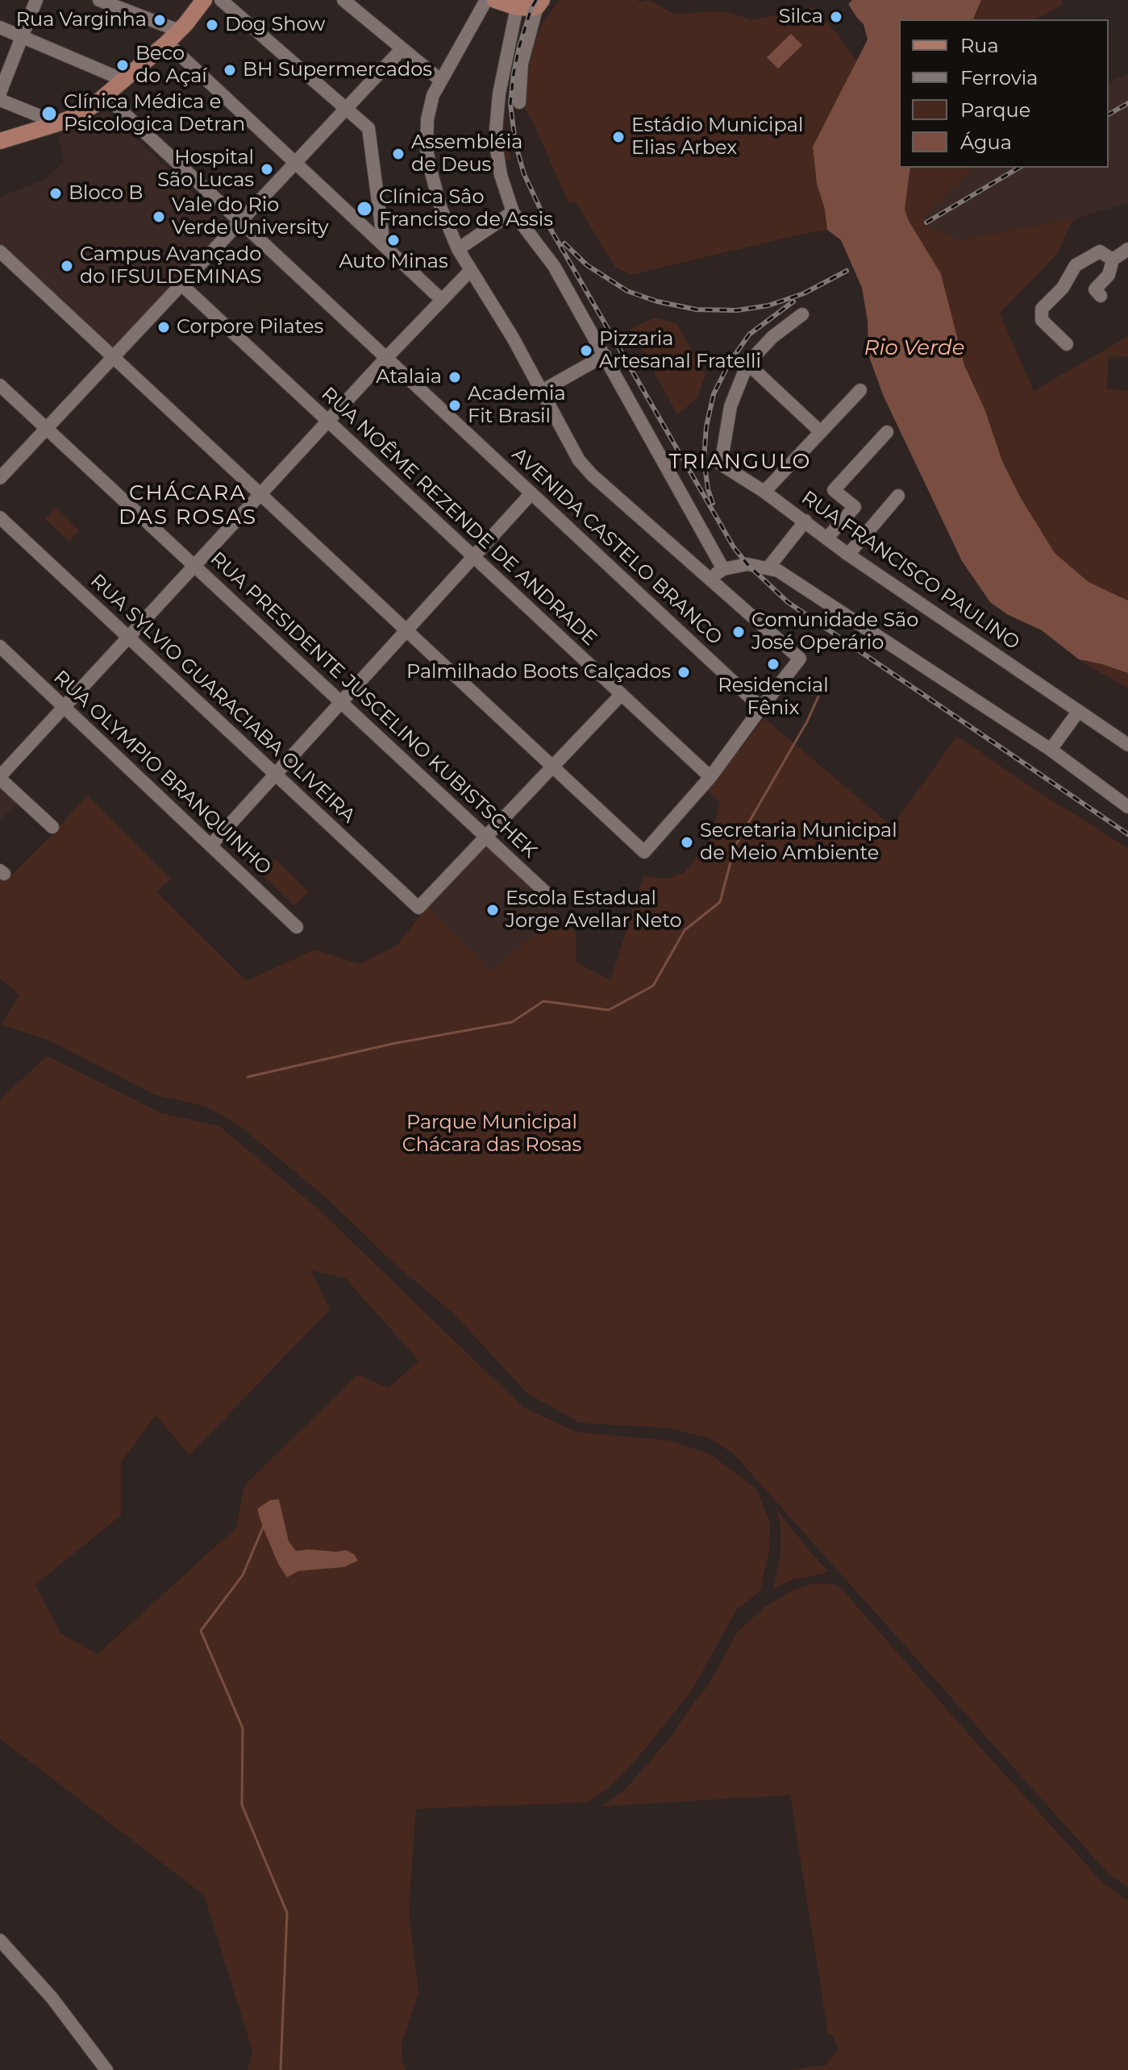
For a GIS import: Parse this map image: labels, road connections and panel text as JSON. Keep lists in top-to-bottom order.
{
  "streets": {
    "street": [
      "RUA NOÊME REZENDE DE ANDRADE",
      "AVENIDA CASTELO BRANCO",
      "RUA FRANCISCO PAULINO",
      "RUA SYLVIO GUARACIABA OLIVEIRA",
      "RUA PRESIDENTE JUSCELINO KUBISTSCHEK",
      "RUA OLYMPIO BRANQUINHO"
    ]
  },
  "crossings": [
    ["RUA SYLVIO GUARACIABA OLIVEIRA", "RUA PRESIDENTE JUSCELINO KUBISTSCHEK"]
  ],
  "districts": ["TRIANGULO", "CHÁCARA DAS ROSAS"],
  "water": ["Rio Verde"],
  "parks": ["Parque Municipal Chácara das Rosas"],
  "places": [
    "Silca",
    "Rua Varginha",
    "Dog Show",
    "Beco do Açaí",
    "BH Supermercados",
    "Clínica Médica e Psicologica Detran",
    "Estádio Municipal Elias Arbex",
    "Assembléia de Deus",
    "Hospital São Lucas",
    "Bloco B",
    "Clínica Sâo Francisco de Assis",
    "Vale do Rio Verde University",
    "Auto Minas",
    "Campus Avançado do IFSULDEMINAS",
    "Corpore Pilates",
    "Pizzaria Artesanal Fratelli",
    "Atalaia",
    "Academia Fit Brasil",
    "Comunidade São José Operário",
    "Residencial Fênix",
    "Palmilhado Boots Calçados",
    "Secretaria Municipal de Meio Ambiente",
    "Escola Estadual Jorge Avellar Neto"
  ],
  "legend": [
    "Rua",
    "Ferrovia",
    "Parque",
    "Água"
  ]
}
